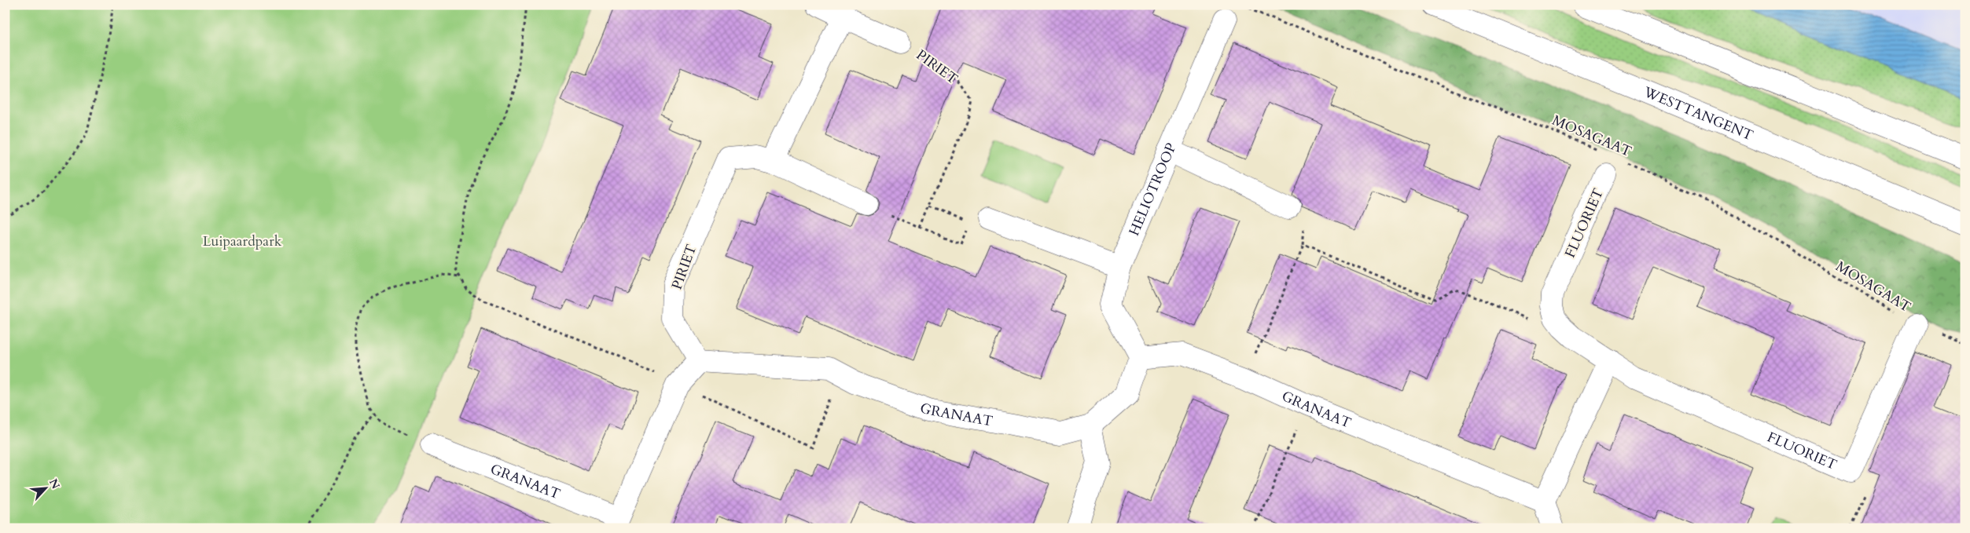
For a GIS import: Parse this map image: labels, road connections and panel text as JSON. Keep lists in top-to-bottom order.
{
  "streets": {
    "street": [
      "PIRIET",
      "WESTTANGENT",
      "HELIOTROOP",
      "FLUORIET",
      "GRANAAT"
    ],
    "path": ["MOSAGAAT"]
  },
  "crossings": [
    ["PIRIET", "GRANAAT"],
    ["MOSAGAAT", "FLUORIET"],
    ["HELIOTROOP", "GRANAAT"]
  ],
  "parks": ["Luipaardpark"],
  "north": "top right"
}
